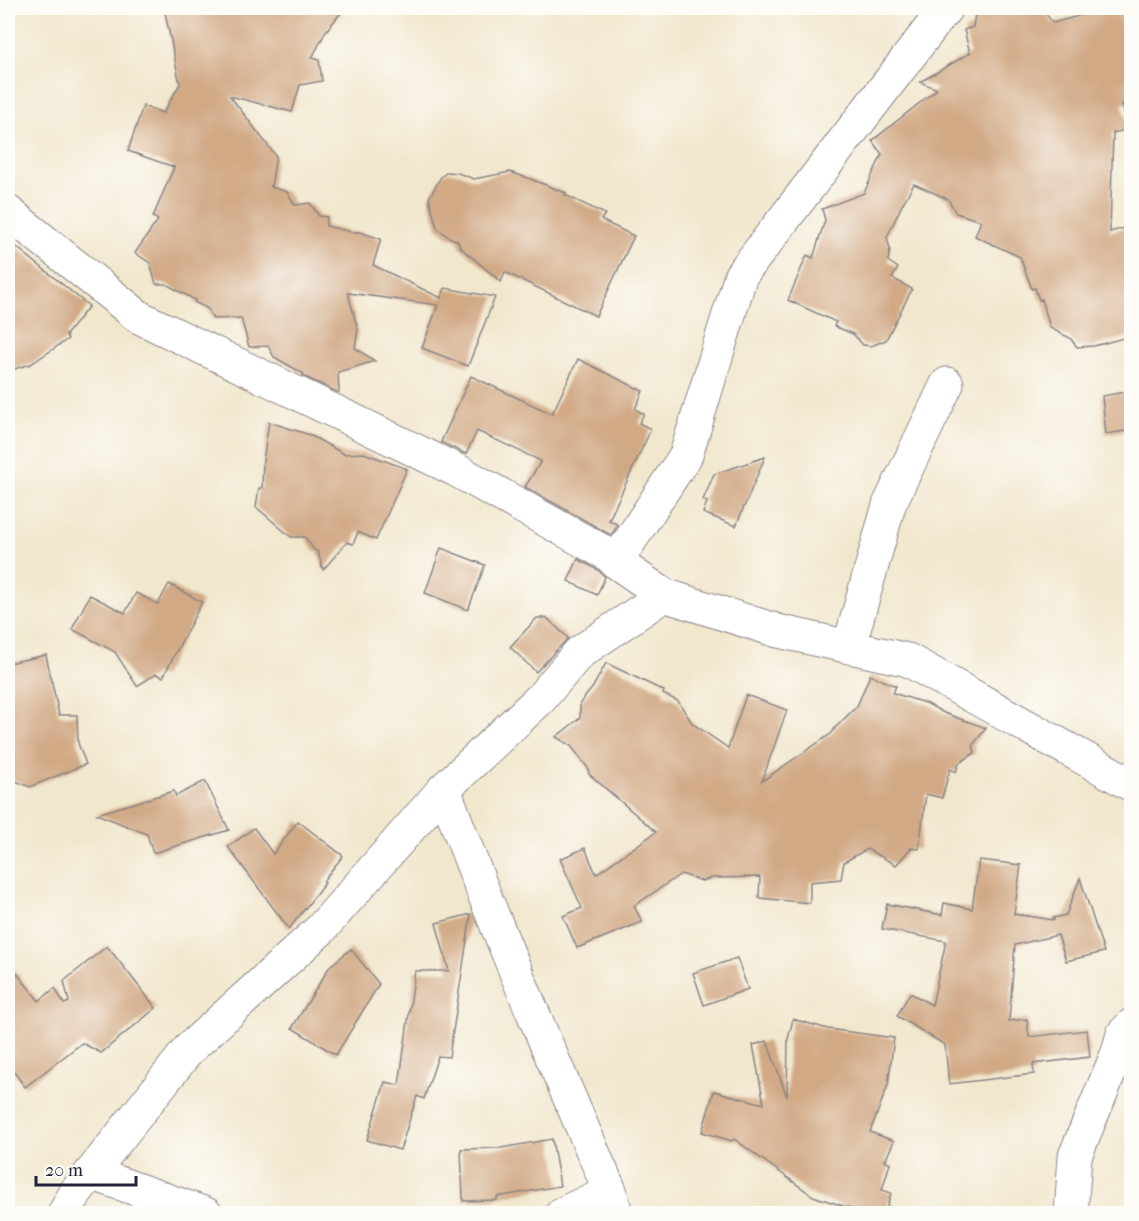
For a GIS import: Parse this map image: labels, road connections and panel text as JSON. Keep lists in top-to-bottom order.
{
  "scale_bar": "20 m"
}
